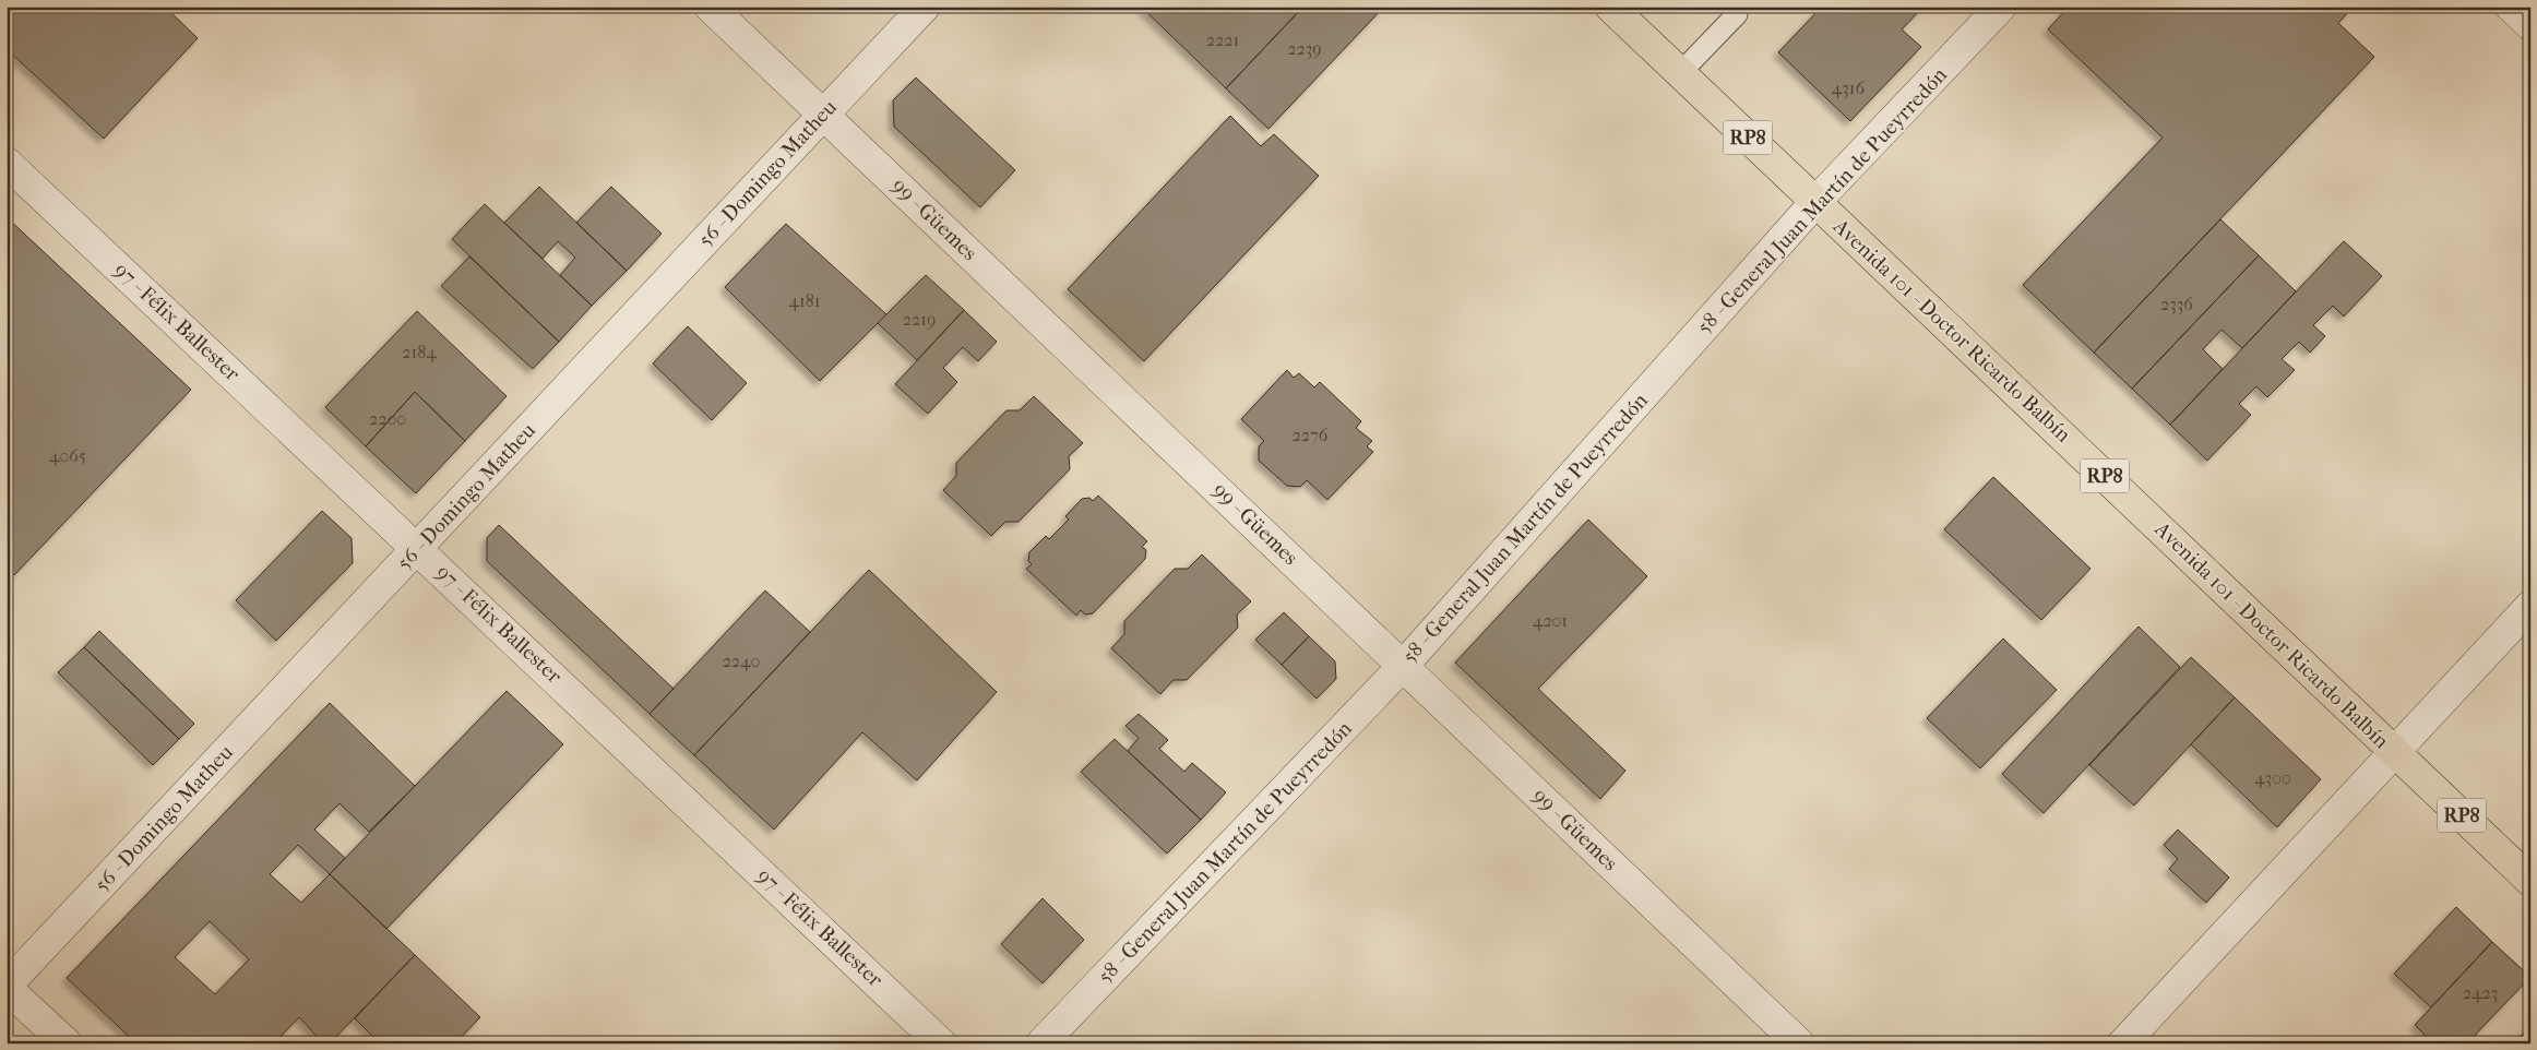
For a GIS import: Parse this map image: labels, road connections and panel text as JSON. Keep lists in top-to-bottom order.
{
  "streets": {
    "main road": ["RP8", "Avenida 101 - Doctor Ricardo Balbín"],
    "street": [
      "56 - Domingo Matheu",
      "58 - General Juan Martín de Pueyrredón",
      "99 - Güemes",
      "97 - Félix Ballester"
    ]
  },
  "crossings": [
    ["56 - Domingo Matheu", "99 - Güemes"],
    ["56 - Domingo Matheu", "97 - Félix Ballester"],
    ["58 - General Juan Martín de Pueyrredón", "99 - Güemes"],
    ["58 - General Juan Martín de Pueyrredón", "Avenida 101 - Doctor Ricardo Balbín"]
  ],
  "house_numbers": [
    "2221",
    "2239",
    "4316",
    "4181",
    "2336",
    "2219",
    "2184",
    "2200",
    "2276",
    "4065",
    "4201",
    "2240",
    "4300",
    "2423"
  ]
}
